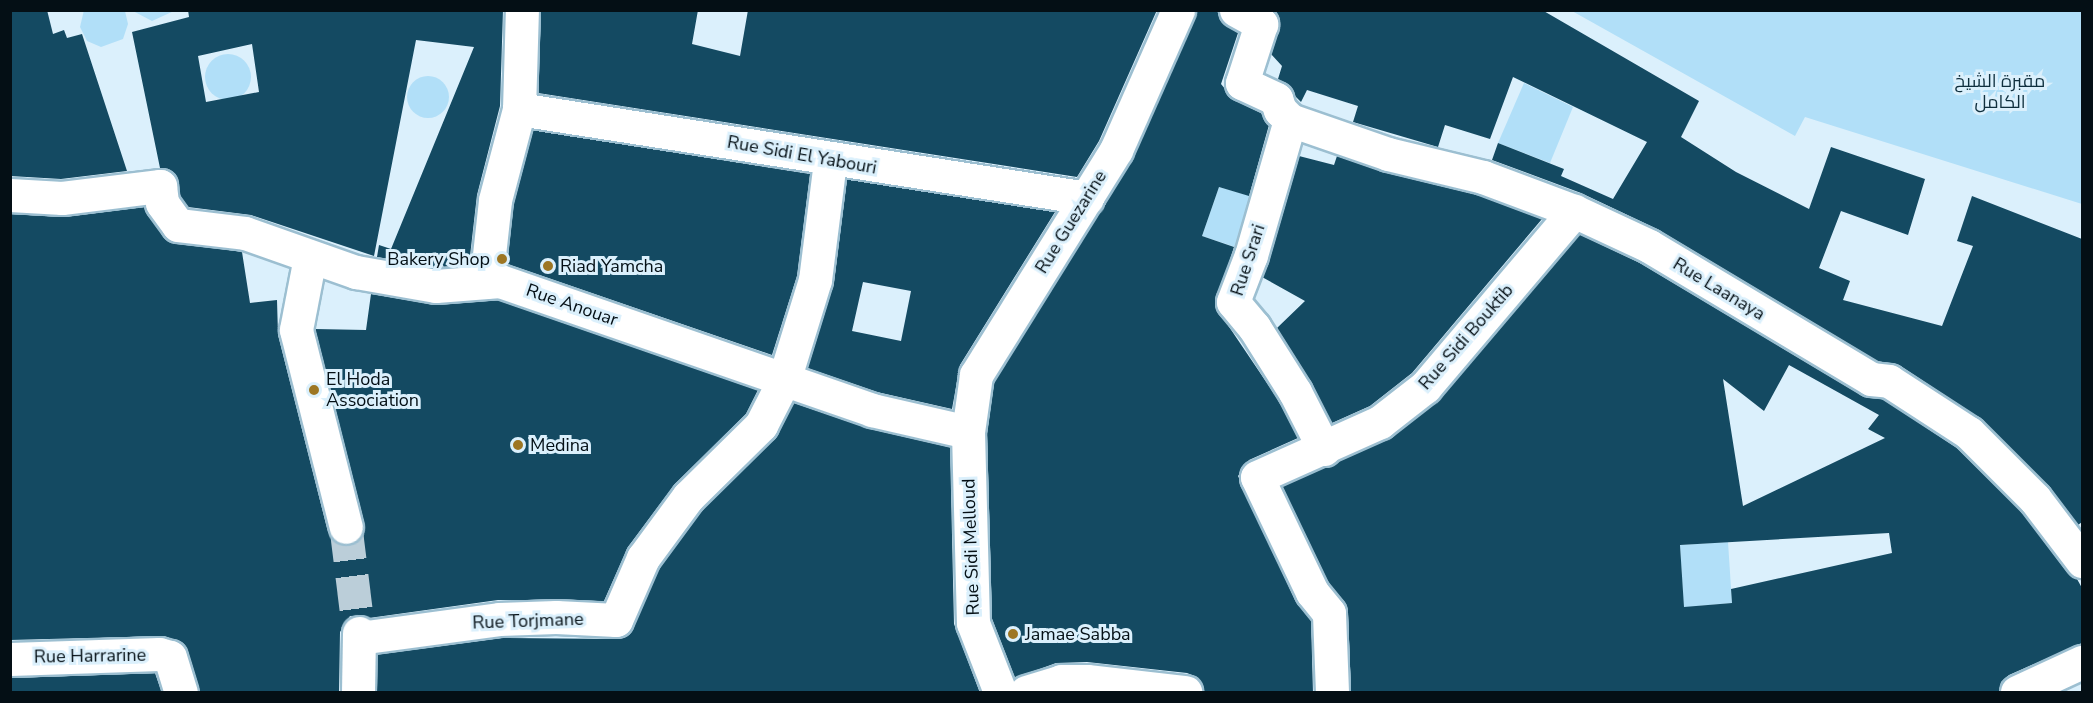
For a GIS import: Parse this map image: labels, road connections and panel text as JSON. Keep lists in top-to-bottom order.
{
  "streets": {
    "street": [
      "Rue Sidi El Yabouri",
      "Rue Guezarine",
      "Rue Srari",
      "Rue Laanaya",
      "Rue Anouar",
      "Rue Sidi Bouktib",
      "Rue Sidi Melloud",
      "Rue Torjmane",
      "Rue Harrarine"
    ]
  },
  "crossings": [
    ["Rue Sidi El Yabouri", "Rue Guezarine"],
    ["Rue Guezarine", "Rue Anouar"],
    ["Rue Guezarine", "Rue Sidi Melloud"],
    ["Rue Srari", "Rue Laanaya"],
    ["Rue Srari", "Rue Sidi Bouktib"],
    ["Rue Laanaya", "Rue Sidi Bouktib"],
    ["Rue Anouar", "Rue Sidi Melloud"],
    ["Rue Anouar", "Rue Torjmane"]
  ],
  "parks": ["مقبرة الشيخ الكامل"],
  "places": [
    "Bakery Shop",
    "Riad Yamcha",
    "El Hoda Association",
    "Medina",
    "Jamae Sabba"
  ]
}
